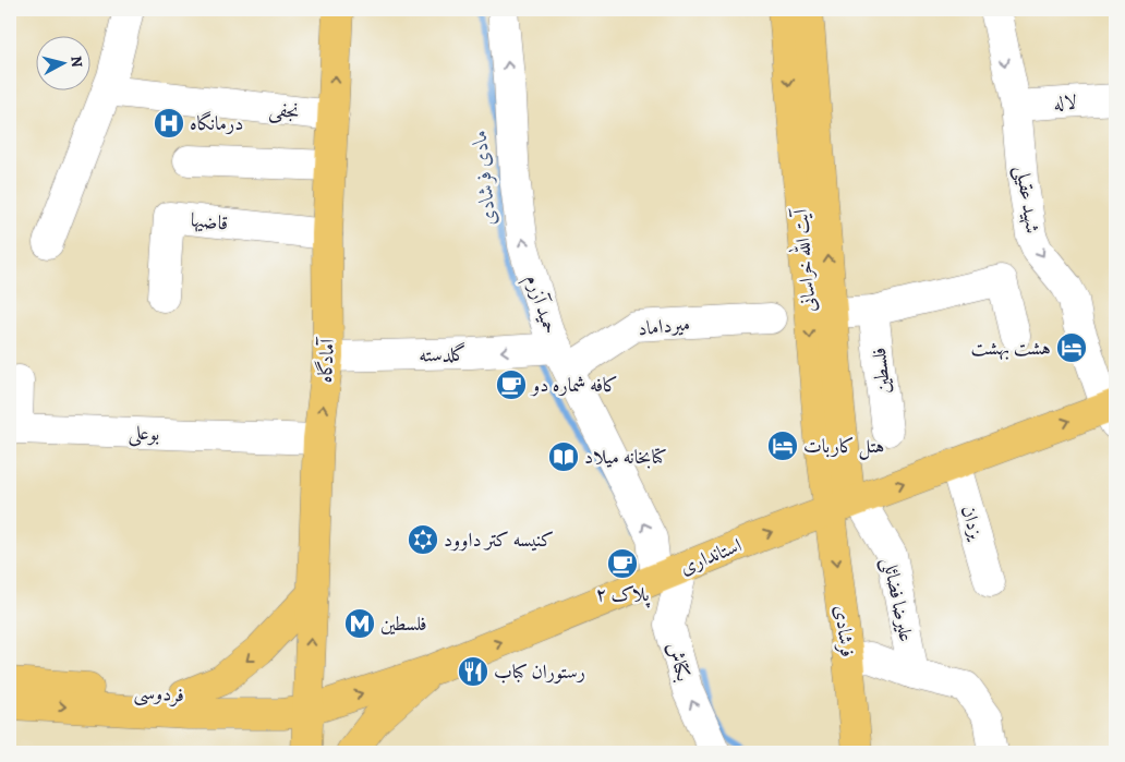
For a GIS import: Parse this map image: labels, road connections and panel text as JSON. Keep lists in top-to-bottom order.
{
  "streets": {
    "main road": [
      "آیت الله خراسانی",
      "آمادگاه",
      "استانداری",
      "فرشادی",
      "فردوسی"
    ],
    "street": [
      "لاله",
      "نجفی",
      "شهید عقیلی",
      "قاضیها",
      "حمید آزرم",
      "میرداماد",
      "گلدسته",
      "فلسطین",
      "بوعلی",
      "یزدان",
      "علیرضا فضائلی",
      "بکتاش"
    ]
  },
  "crossings": [
    ["لاله", "شهید عقیلی"],
    ["نجفی", "آمادگاه"],
    ["شهید عقیلی", "استانداری"],
    ["قاضیها", "آمادگاه"],
    ["آیت الله خراسانی", "استانداری"],
    ["آیت الله خراسانی", "علیرضا فضائلی"],
    ["آیت الله خراسانی", "فرشادی"],
    ["حمید آزرم", "میرداماد"],
    ["حمید آزرم", "گلدسته"],
    ["حمید آزرم", "استانداری"],
    ["حمید آزرم", "بکتاش"],
    ["میرداماد", "گلدسته"],
    ["گلدسته", "آمادگاه"],
    ["آمادگاه", "بوعلی"],
    ["آمادگاه", "استانداری"],
    ["آمادگاه", "فردوسی"],
    ["یزدان", "استانداری"],
    ["استانداری", "علیرضا فضائلی"],
    ["استانداری", "فرشادی"],
    ["استانداری", "بکتاش"],
    ["استانداری", "فردوسی"],
    ["علیرضا فضائلی", "فرشادی"]
  ],
  "one_way": [
    "شهید عقیلی",
    "حمید آزرم",
    "گلدسته",
    "آمادگاه",
    "استانداری",
    "فرشادی",
    "بکتاش"
  ],
  "water": ["مادی فرشادی"],
  "places": {
    "hospital": ["درمانگاه"],
    "hotel": ["هشت بهشت", "هتل کاربات"],
    "cafe": ["کافه شماره دو", "پلاک ۲"],
    "library": ["کتابخانه میلاد"],
    "synagogue": ["کنیسه کتر داوود"],
    "metro station": ["فلسطین"],
    "restaurant": ["رستوران کباب"]
  },
  "north": "right"
}
